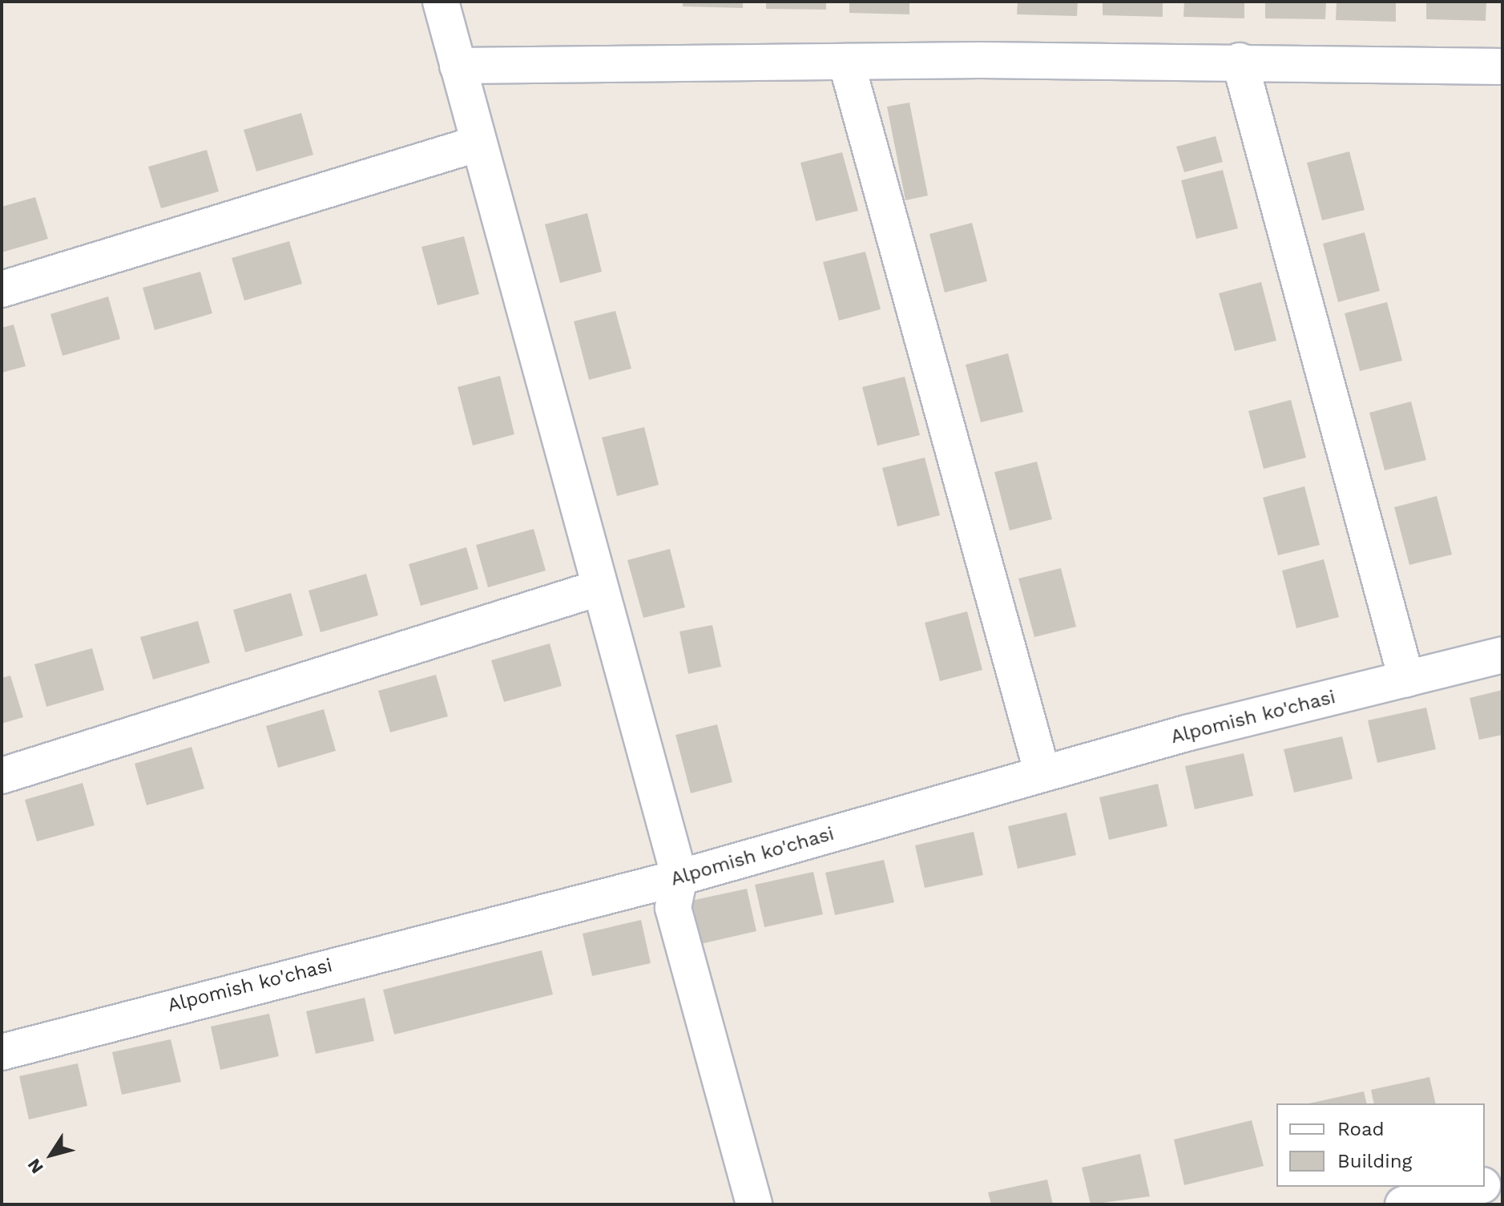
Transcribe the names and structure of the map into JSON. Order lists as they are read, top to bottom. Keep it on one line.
{"streets":{"street":["Alpomish ko'chasi"]},"legend":["Road","Building"],"north":"bottom left"}
